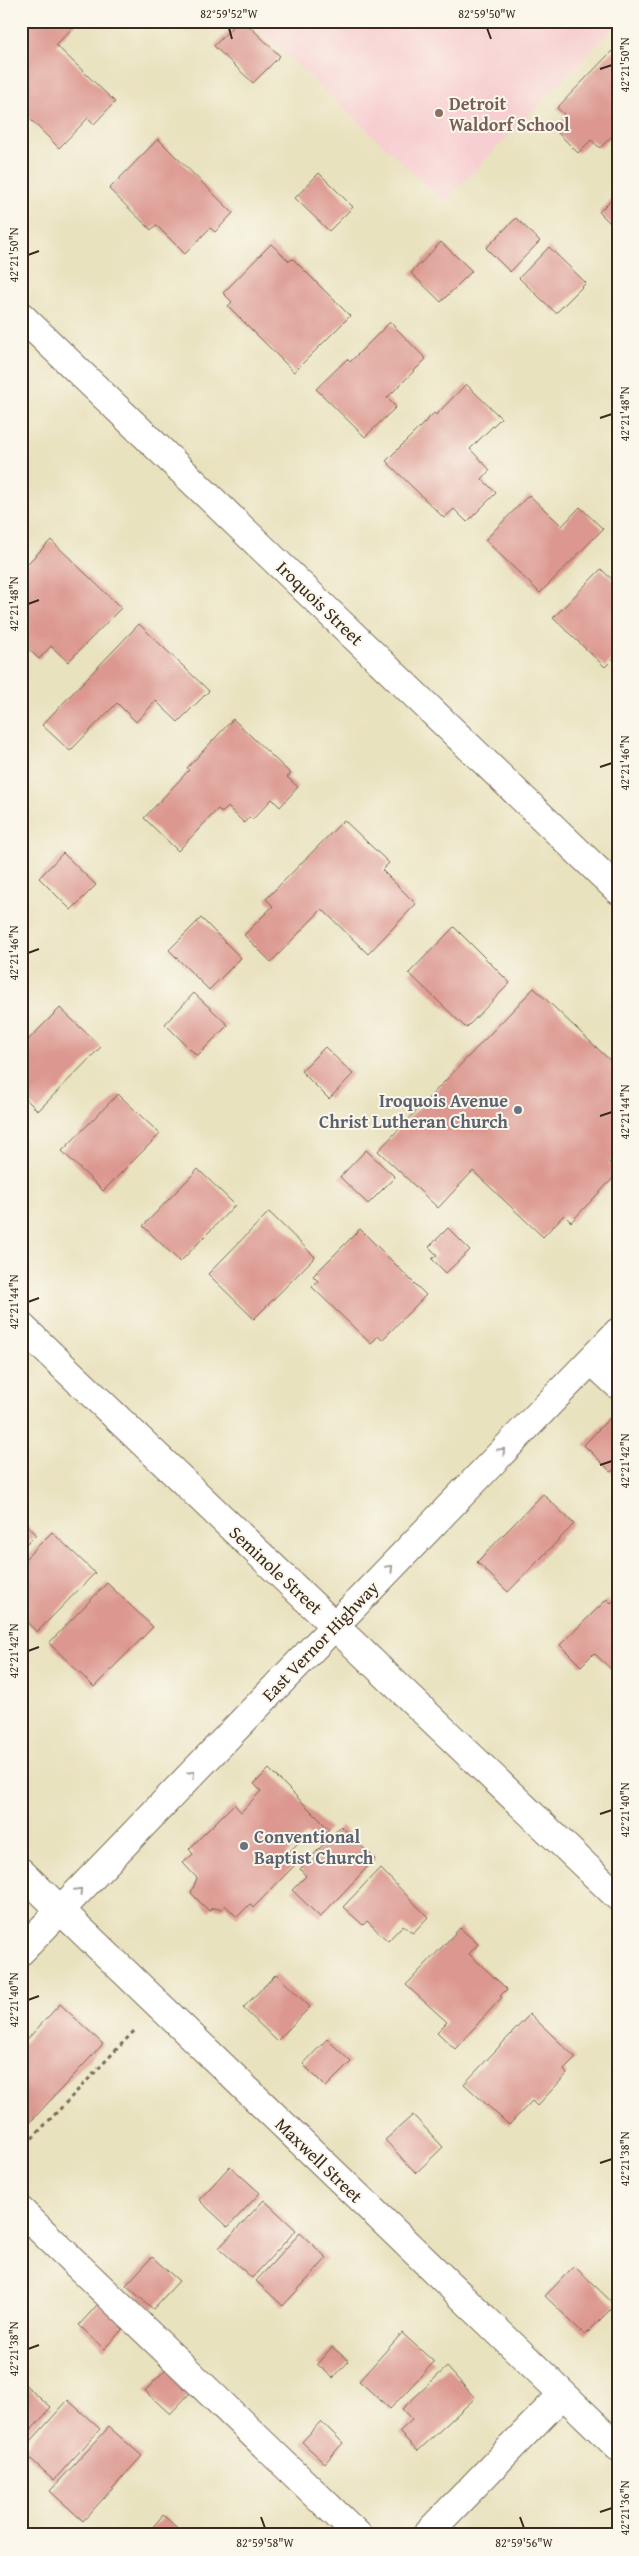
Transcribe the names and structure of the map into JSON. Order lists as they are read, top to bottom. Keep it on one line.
{"streets":{"street":["Iroquois Street","Seminole Street","East Vernor Highway","Maxwell Street"]},"crossings":[["Seminole Street","East Vernor Highway"],["East Vernor Highway","Maxwell Street"]],"one_way":["East Vernor Highway"],"places":["Detroit Waldorf School","Iroquois Avenue Christ Lutheran Church","Conventional Baptist Church"],"coordinates":["82°59'52\"W","82°59'50\"W","42°21'50\"N","42°21'48\"N","42°21'46\"N","42°21'44\"N","42°21'42\"N","42°21'40\"N","42°21'38\"N","42°21'36\"N","82°59'58\"W","82°59'56\"W"]}
